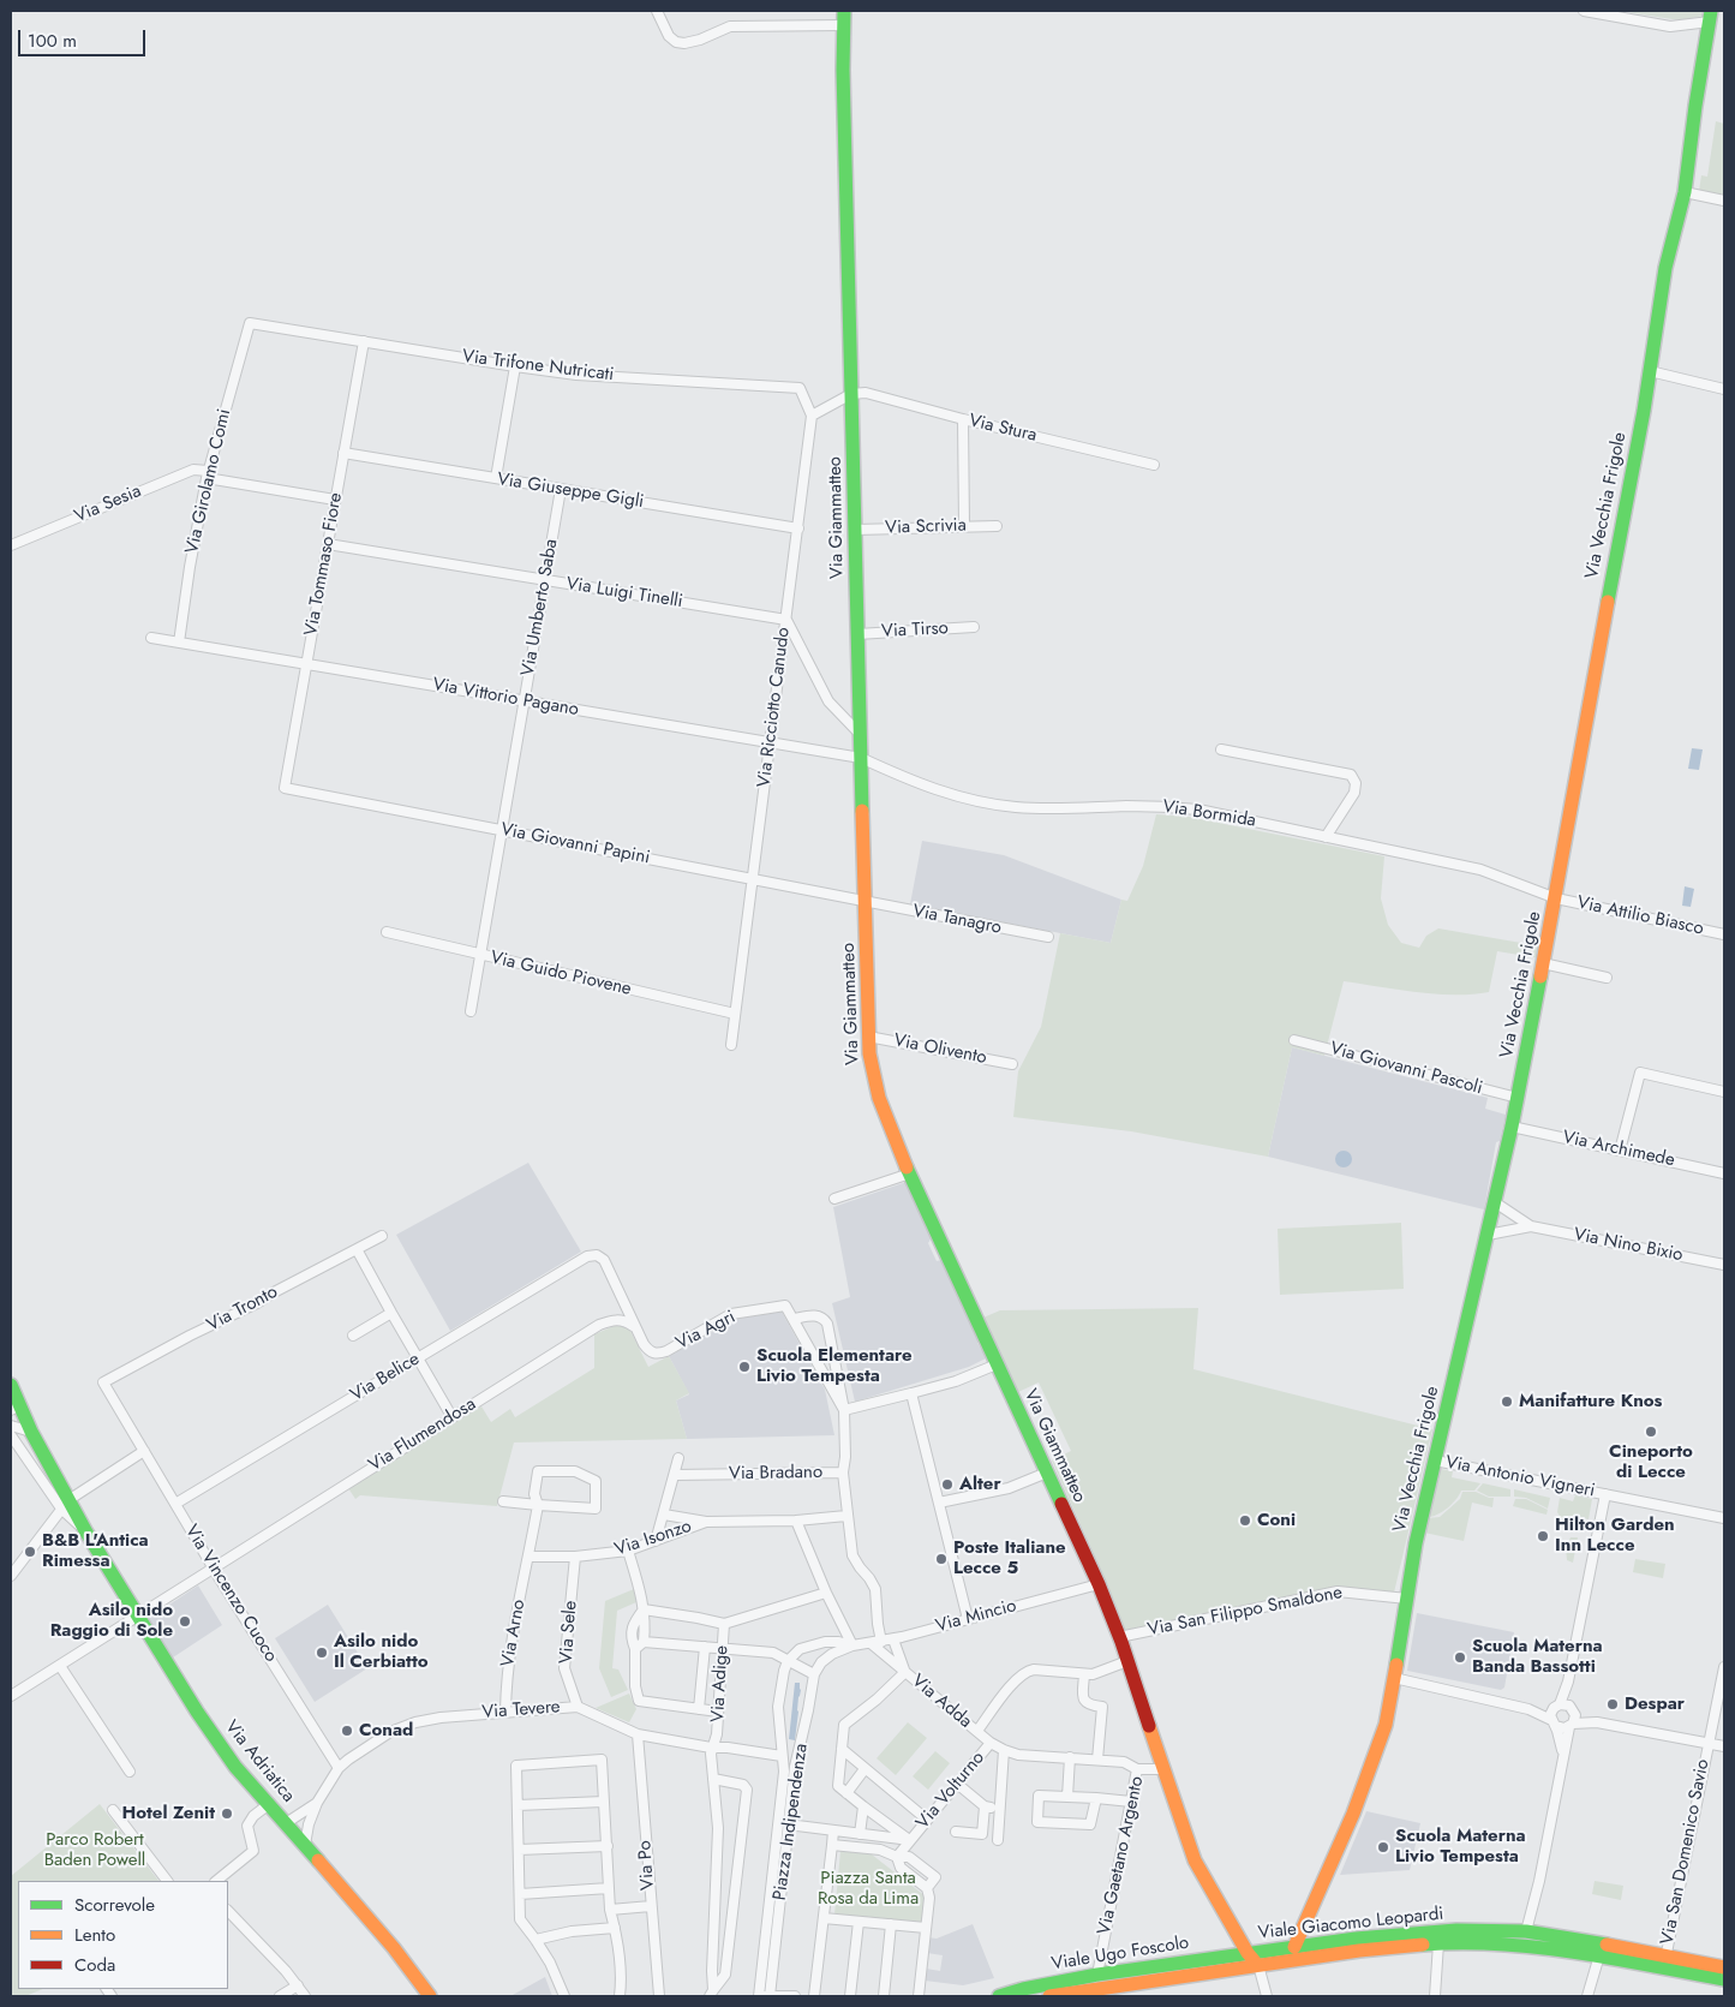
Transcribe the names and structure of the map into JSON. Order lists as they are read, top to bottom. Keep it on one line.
{"streets":{"street":["Via Trifone Nutricati","Via Stura","Via Girolamo Comi","Via Giuseppe Gigli","Via Sesia","Via Vecchia Frigole","Via Giammatteo","Via Scrivia","Via Tommaso Fiore","Via Luigi Tinelli","Via Umberto Saba","Via Tirso","Via Vittorio Pagano","Via Ricciotto Canudo","Via Bormida","Via Giovanni Papini","Via Attilio Biasco","Via Tanagro","Via Guido Piovene","Via Olivento","Via Giovanni Pascoli","Via Archimede","Via Nino Bixio","Via Tronto","Via Agri","Via Belice","Via Flumendosa","Via Bradano","Via Antonio Vigneri","Via Isonzo","Via Vincenzo Cuoco","Via San Filippo Smaldone","Via Mincio","Via Sele","Via Arno","Via Adige","Via Adda","Via Tevere","Via Adriatica","Via Volturno","Piazza Indipendenza","Via San Domenico Savio","Via Gaetano Argento","Via Po","Viale Giacomo Leopardi","Viale Ugo Foscolo"]},"crossings":[["Via Trifone Nutricati","Via Girolamo Comi"],["Via Trifone Nutricati","Via Tommaso Fiore"],["Via Trifone Nutricati","Via Ricciotto Canudo"],["Via Stura","Via Giammatteo"],["Via Girolamo Comi","Via Sesia"],["Via Girolamo Comi","Via Vittorio Pagano"],["Via Giuseppe Gigli","Via Tommaso Fiore"],["Via Giuseppe Gigli","Via Umberto Saba"],["Via Giuseppe Gigli","Via Ricciotto Canudo"],["Via Sesia","Via Tommaso Fiore"],["Via Vecchia Frigole","Via Bormida"],["Via Vecchia Frigole","Via Attilio Biasco"],["Via Vecchia Frigole","Via Giovanni Pascoli"],["Via Vecchia Frigole","Via Archimede"],["Via Vecchia Frigole","Via Nino Bixio"],["Via Vecchia Frigole","Via Antonio Vigneri"],["Via Vecchia Frigole","Via San Filippo Smaldone"],["Via Vecchia Frigole","Viale Giacomo Leopardi"],["Via Giammatteo","Via Scrivia"],["Via Giammatteo","Via Tirso"],["Via Giammatteo","Via Vittorio Pagano"],["Via Giammatteo","Via Bormida"],["Via Giammatteo","Via Giovanni Papini"],["Via Giammatteo","Via Tanagro"],["Via Giammatteo","Via Olivento"],["Via Giammatteo","Via San Filippo Smaldone"],["Via Giammatteo","Via Mincio"],["Via Giammatteo","Via Adda"],["Via Giammatteo","Via Gaetano Argento"],["Via Giammatteo","Viale Giacomo Leopardi"],["Via Giammatteo","Viale Ugo Foscolo"],["Via Tommaso Fiore","Via Luigi Tinelli"],["Via Tommaso Fiore","Via Vittorio Pagano"],["Via Tommaso Fiore","Via Giovanni Papini"],["Via Luigi Tinelli","Via Umberto Saba"],["Via Luigi Tinelli","Via Ricciotto Canudo"],["Via Umberto Saba","Via Vittorio Pagano"],["Via Umberto Saba","Via Giovanni Papini"],["Via Umberto Saba","Via Guido Piovene"],["Via Vittorio Pagano","Via Ricciotto Canudo"],["Via Vittorio Pagano","Via Bormida"],["Via Ricciotto Canudo","Via Giovanni Papini"],["Via Ricciotto Canudo","Via Guido Piovene"],["Via Bormida","Via Attilio Biasco"],["Via Giovanni Papini","Via Tanagro"],["Via Tronto","Via Vincenzo Cuoco"],["Via Agri","Via Belice"],["Via Agri","Via Flumendosa"],["Via Agri","Via Bradano"],["Via Belice","Via Vincenzo Cuoco"],["Via Flumendosa","Via Vincenzo Cuoco"],["Via Flumendosa","Via Adriatica"],["Via Bradano","Via Isonzo"],["Via Bradano","Via Mincio"],["Via Isonzo","Via Sele"],["Via Isonzo","Via Arno"],["Via Vincenzo Cuoco","Via Tevere"],["Via Mincio","Via Adda"],["Via Sele","Via Tevere"],["Via Arno","Via Tevere"],["Via Adige","Via Tevere"],["Via Tevere","Piazza Indipendenza"],["Via Tevere","Via Po"],["Via Volturno","Piazza Indipendenza"],["Via San Domenico Savio","Viale Giacomo Leopardi"],["Via Gaetano Argento","Viale Ugo Foscolo"],["Viale Giacomo Leopardi","Viale Ugo Foscolo"]],"parks":["Parco Robert Baden Powell","Piazza Santa Rosa da Lima"],"places":["Scuola Elementare Livio Tempesta","Manifatture Knos","Cineporto di Lecce","Alter","Coni","Hilton Garden Inn Lecce","B&B L'Antica Rimessa","Poste Italiane Lecce 5","Asilo nido Raggio di Sole","Asilo nido Il Cerbiatto","Scuola Materna Banda Bassotti","Despar","Conad","Hotel Zenit","Scuola Materna Livio Tempesta"],"legend":["Scorrevole","Lento","Coda"],"scale_bar":"100 m"}
